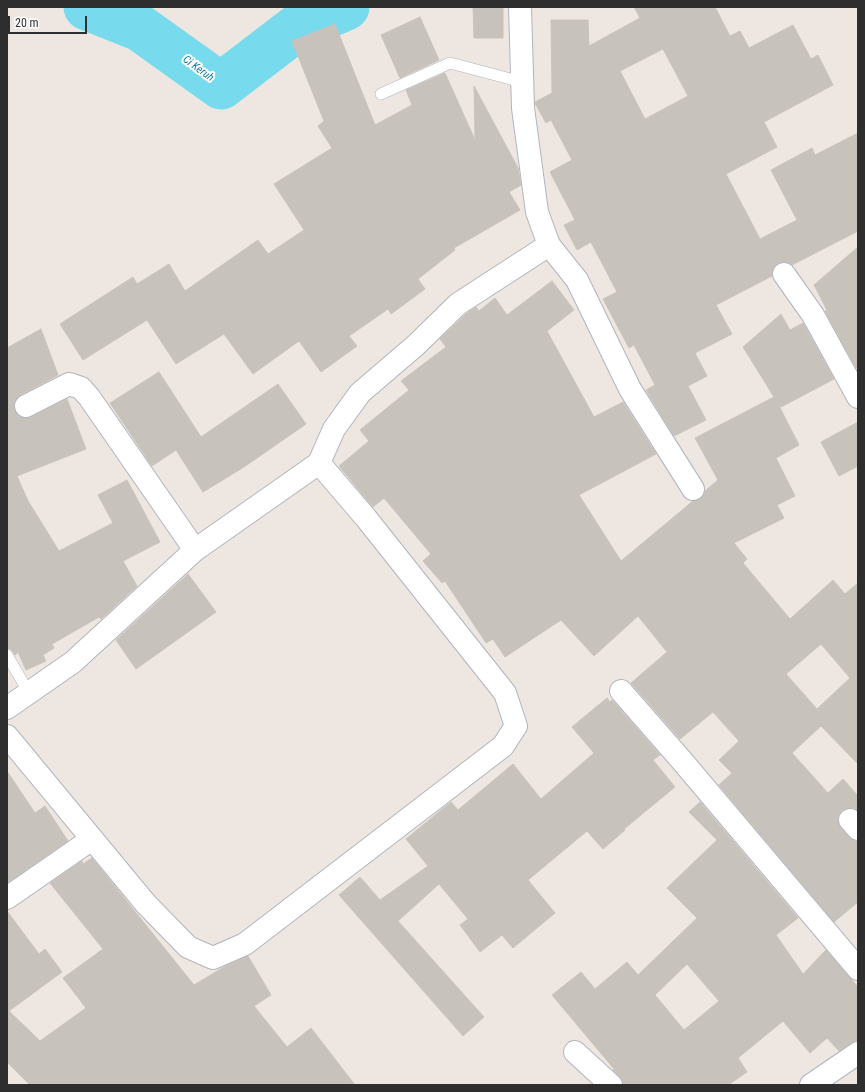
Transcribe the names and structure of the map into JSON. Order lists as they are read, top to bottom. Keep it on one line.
{"water":["Ci Keruh"],"scale_bar":"20 m"}
